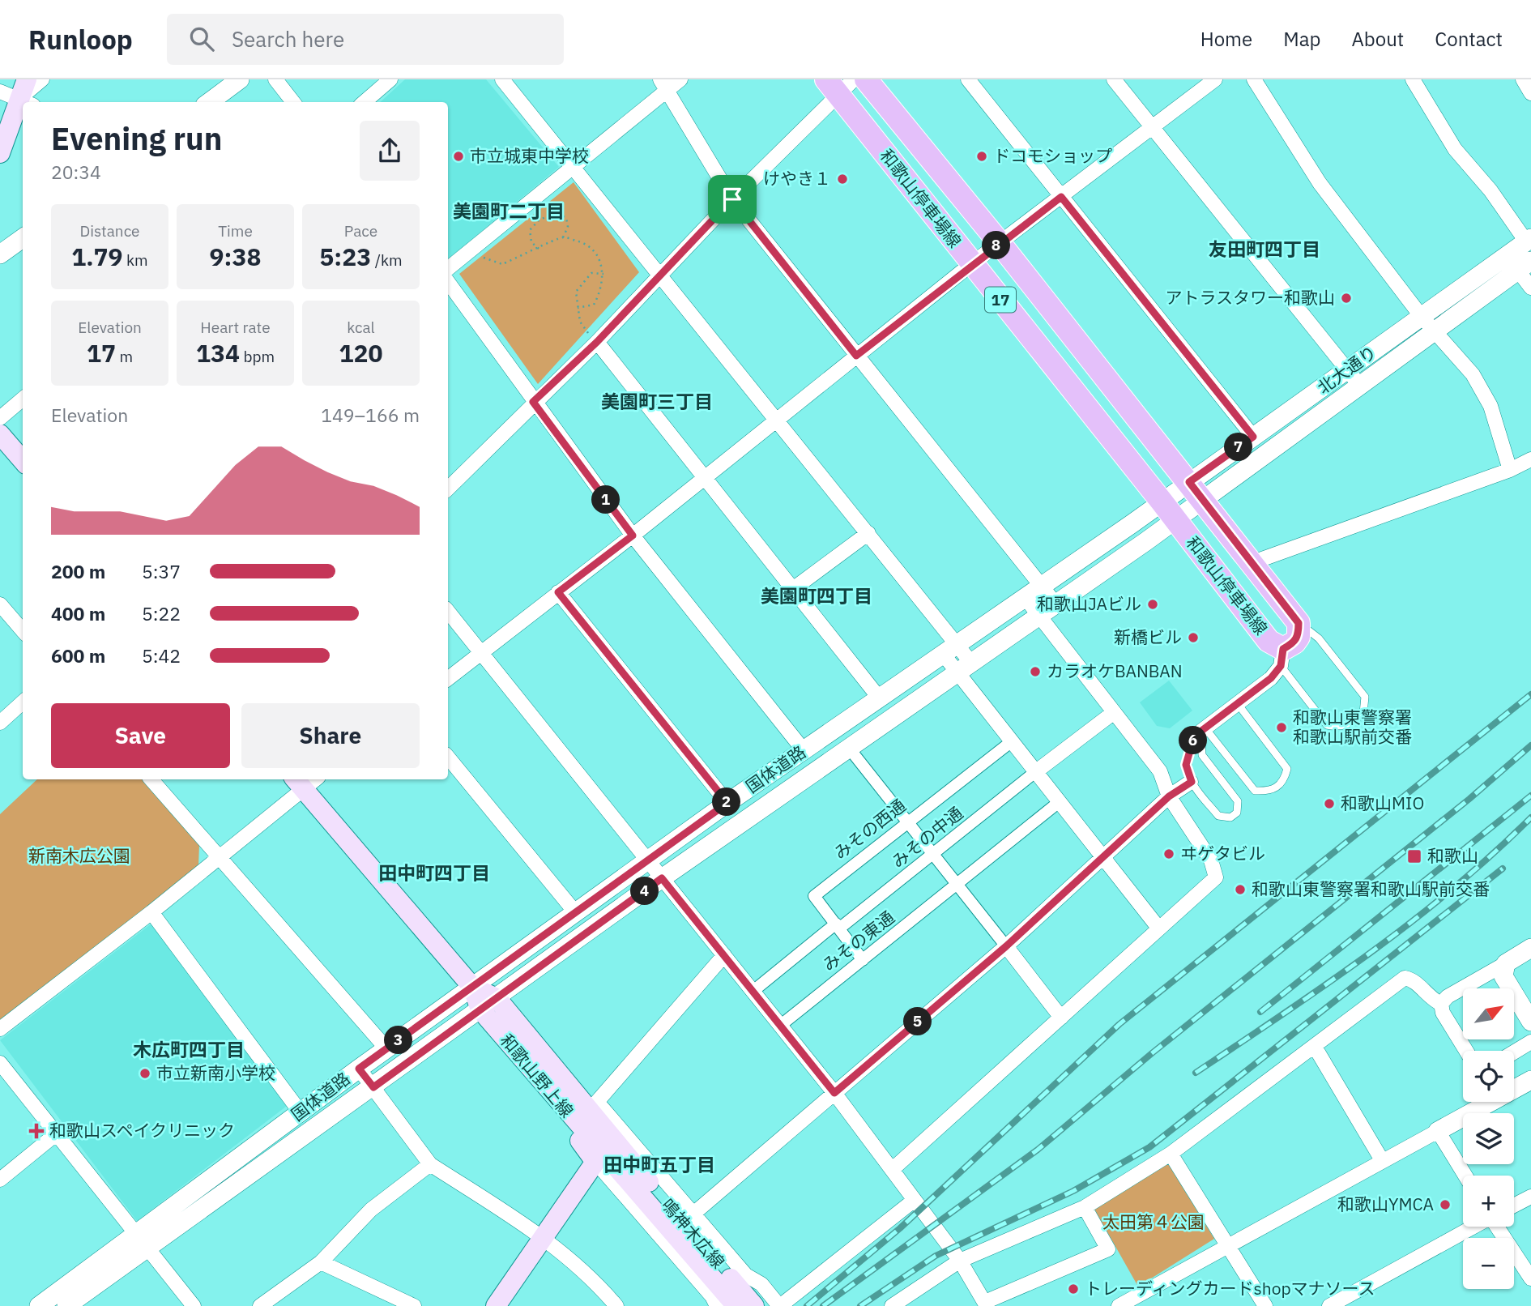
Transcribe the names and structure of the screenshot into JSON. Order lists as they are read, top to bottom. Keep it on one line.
{"streets":{"main road":["和歌山停車場線","17","和歌山野上線","鳴神木広線"],"street":["北大通り","国体道路","みその西通","みその中通","みその東通"]},"crossings":[["和歌山停車場線","北大通り"],["和歌山停車場線","国体道路"],["北大通り","国体道路"],["国体道路","和歌山野上線"],["みその西通","みその中通"],["みその西通","みその東通"],["和歌山野上線","鳴神木広線"]],"districts":["美園町二丁目","友田町四丁目","美園町三丁目","美園町四丁目","田中町四丁目","木広町四丁目","田中町五丁目"],"parks":["新南木広公園","太田第４公園"],"places":{"other":["市立城東中学校","ドコモショップ","けやき１","アトラスタワー和歌山","和歌山JAビル","新橋ビル","カラオケBANBAN","和歌山東警察署 和歌山駅前交番","和歌山MIO","ヰゲタビル","和歌山東警察署和歌山駅前交番","市立新南小学校","和歌山YMCA","トレーディングカードshopマナソース"],"transit":["和歌山"],"health":["和歌山スペイクリニック"]},"north":"top right","page":{"header":"Runloop","search":"Search here","nav":["Home","Map","About","Contact"],"heading":["Evening run","20:34"],"stats":[["Distance","1.79 km"],["Time","9:38"],["Pace","5:23 /km"],["Elevation","17 m"],["Heart rate","134 bpm"],["kcal","120"]],"pins":["8","7","1","6","2","4","5","3"],"chart":["Elevation","149–166 m"],"list":[{"name":"200 m","note":"5:37"},{"name":"400 m","note":"5:22"},{"name":"600 m","note":"5:42"}],"buttons":["Save","Share"],"map_buttons":["+","−"]}}
